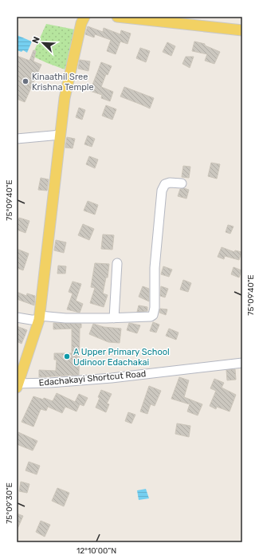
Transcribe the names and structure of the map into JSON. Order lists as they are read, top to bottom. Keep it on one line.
{"streets":{"street":["Edachakayi Shortcut Road"]},"places":["Kinaathil Sree Krishna Temple","A Upper Primary School Udinoor Edachakai"],"north":"top left","coordinates":["75°09'40\"E","75°09'30\"E","12°10'00\"N"]}
